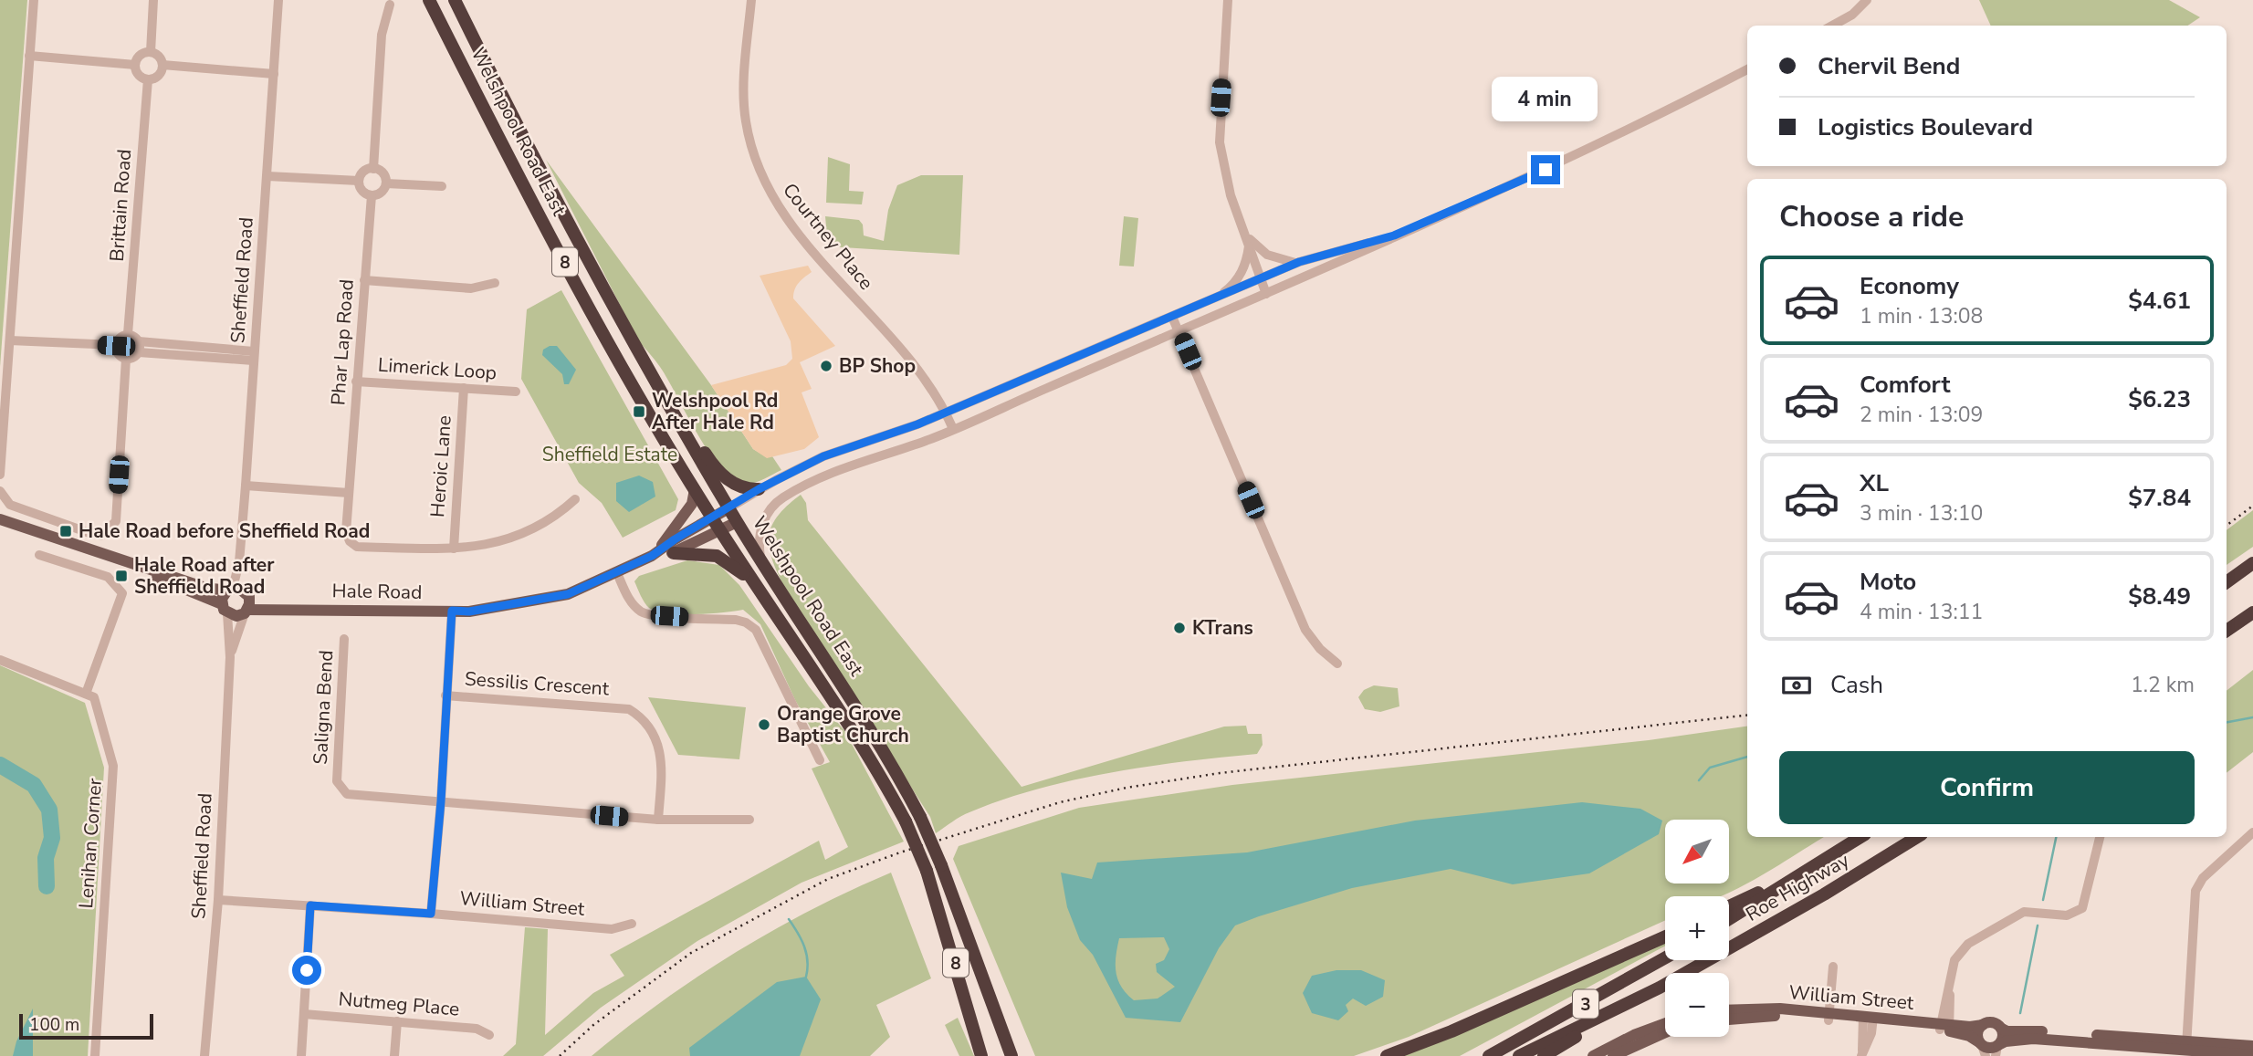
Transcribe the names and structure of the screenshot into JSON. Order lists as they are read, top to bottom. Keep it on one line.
{"streets":{"highway":["Welshpool Road East","8","Roe Highway","3"],"main road":["Hale Road","William Street"],"street":["Brittain Road","Courtney Place","Sheffield Road","Phar Lap Road","Limerick Loop","Heroic Lane","Sessilis Crescent","Saligna Bend","Lenihan Corner","Nutmeg Place"]},"crossings":[["Welshpool Road East","8"],["Welshpool Road East","Hale Road"],["Sheffield Road","Hale Road"],["Sheffield Road","William Street"],["Phar Lap Road","Limerick Loop"],["Phar Lap Road","Heroic Lane"],["Limerick Loop","Heroic Lane"]],"parks":["Sheffield Estate"],"places":{"other":["BP Shop","KTrans","Orange Grove Baptist Church"],"transit":["Welshpool Rd After Hale Rd","Hale Road before Sheffield Road","Hale Road after Sheffield Road"]},"scale_bar":"100 m","north":"bottom left","page":{"banner":["Chervil Bend","Logistics Boulevard"],"bubble":"4 min","heading":"Choose a ride","list":[{"name":"Economy","note":"1 min · 13:08","value":"$4.61"},{"name":"Comfort","note":"2 min · 13:09","value":"$6.23"},{"name":"XL","note":"3 min · 13:10","value":"$7.84"},{"name":"Moto","note":"4 min · 13:11","value":"$8.49"}],"pay":["Cash","1.2 km"],"buttons":"Confirm","map_buttons":["+","−"],"scale":"100 m"}}
